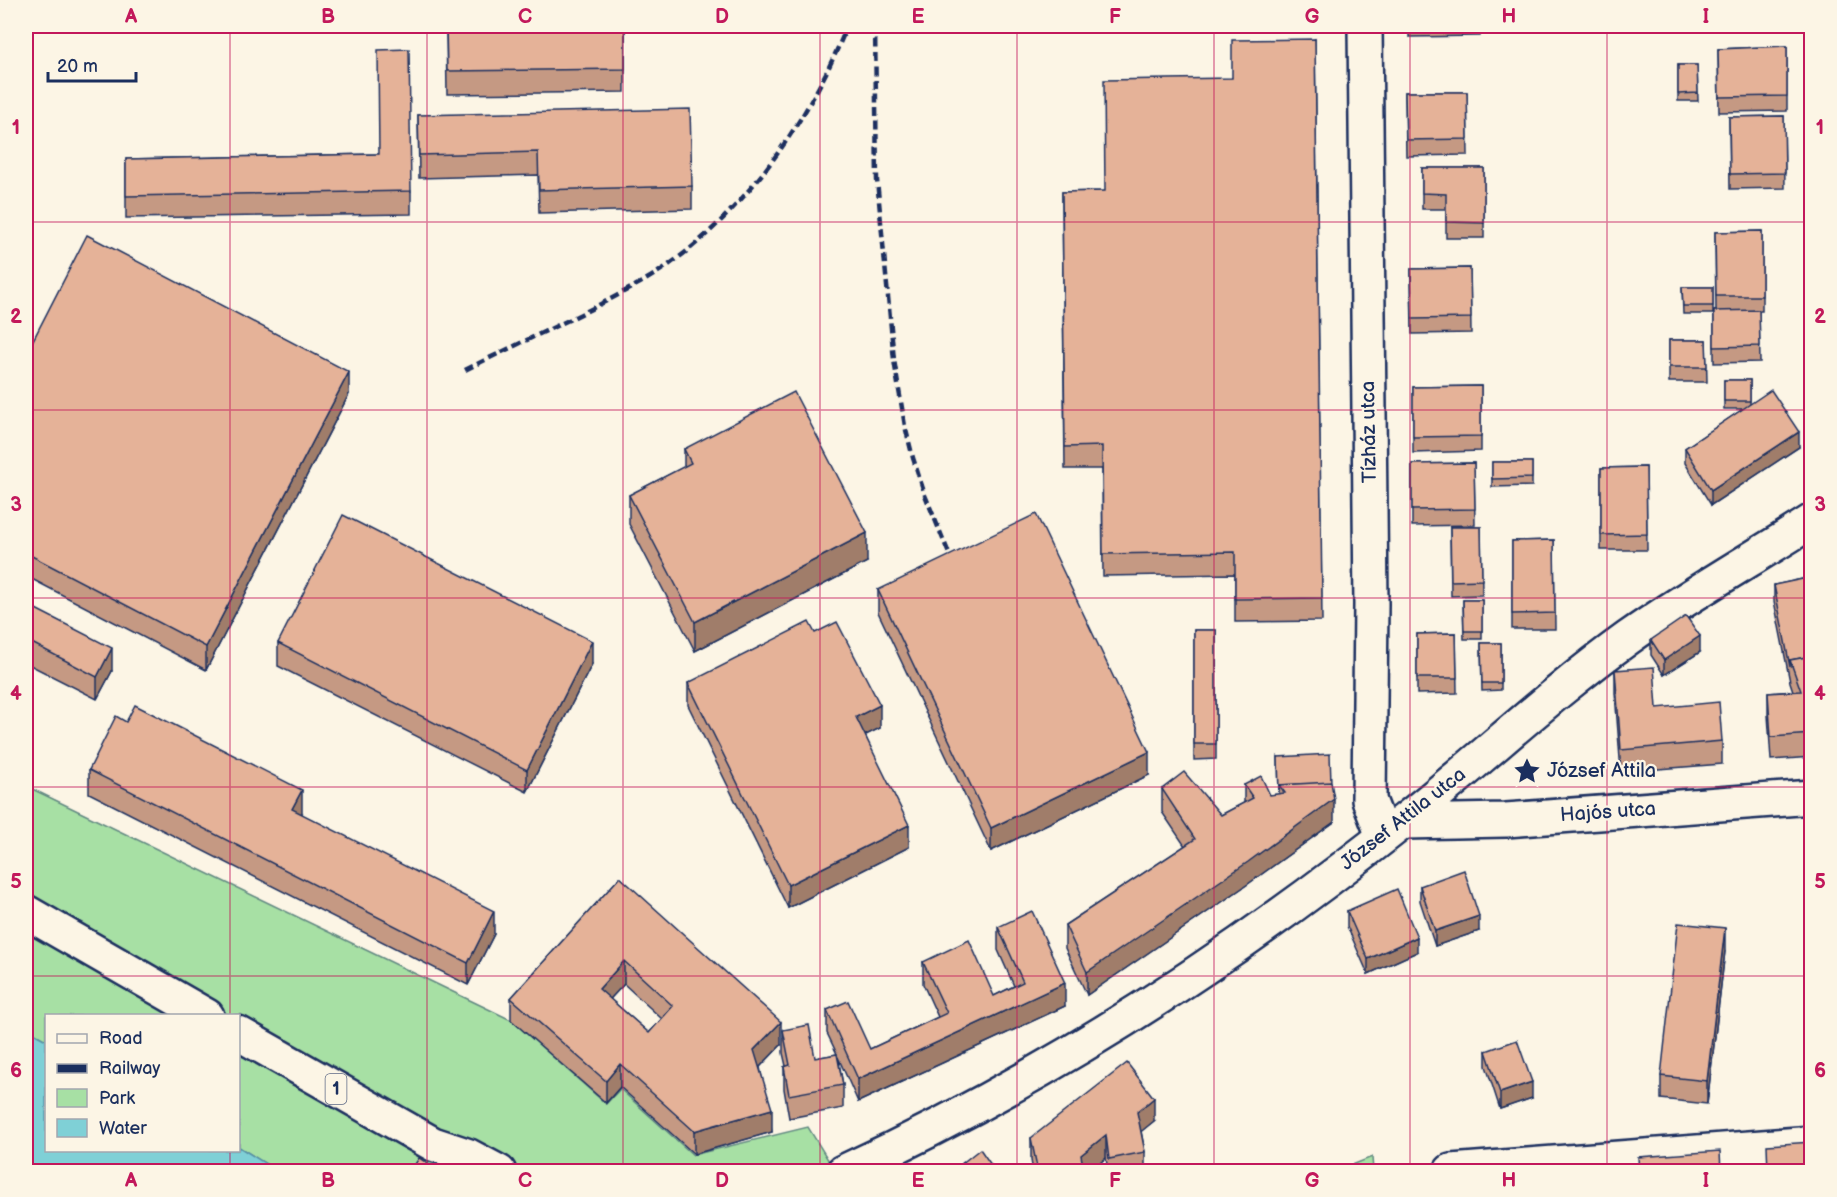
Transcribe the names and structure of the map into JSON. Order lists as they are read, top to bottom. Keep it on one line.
{"streets":{"street":["Tízház utca","Hajós utca","József Attila utca","1"]},"crossings":[["Tízház utca","Hajós utca"],["Tízház utca","József Attila utca"],["Hajós utca","József Attila utca"]],"places":{"place":["József Attila"]},"legend":["Road","Railway","Park","Water"],"scale_bar":"20 m","grid":{"columns":["A","B","C","D","E","F","G","H","I"],"rows":["1","2","3","4","5","6"]}}
